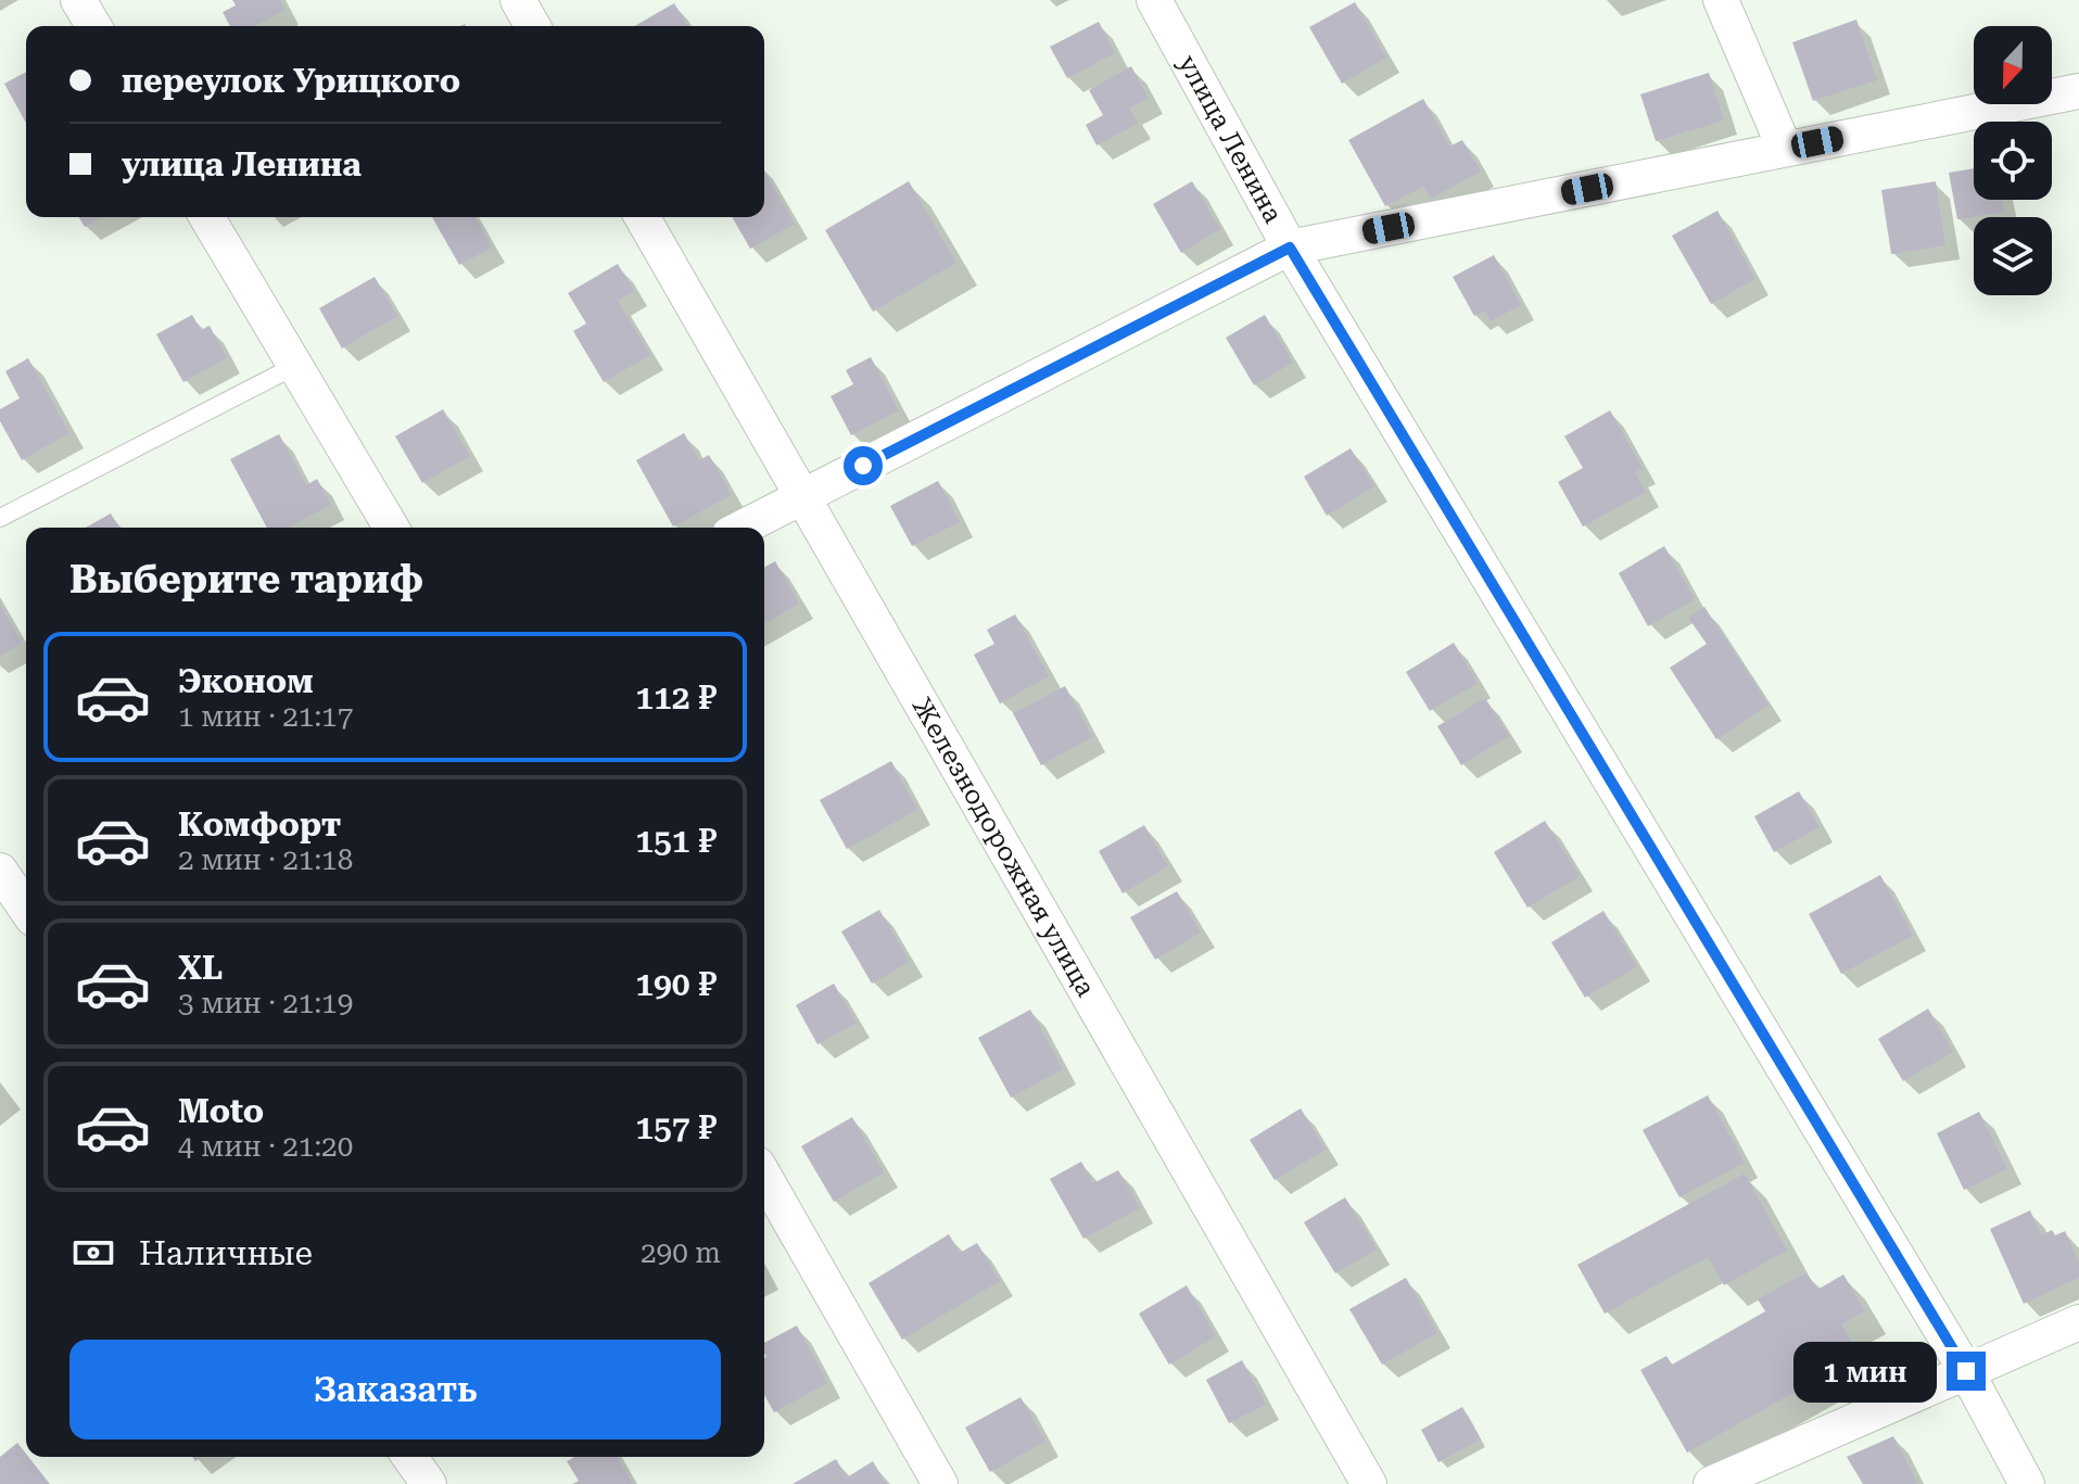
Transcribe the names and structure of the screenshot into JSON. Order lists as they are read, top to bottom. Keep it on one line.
{"streets":{"street":["улица Ленина","Железнодорожная улица"]},"north":"bottom","page":{"banner":["переулок Урицкого","улица Ленина"],"heading":"Выберите тариф","list":[{"name":"Эконом","note":"1 мин · 21:17","value":"112 ₽"},{"name":"Комфорт","note":"2 мин · 21:18","value":"151 ₽"},{"name":"XL","note":"3 мин · 21:19","value":"190 ₽"},{"name":"Moto","note":"4 мин · 21:20","value":"157 ₽"}],"pay":["Наличные","290 m"],"buttons":"Заказать","bubble":"1 мин"}}
